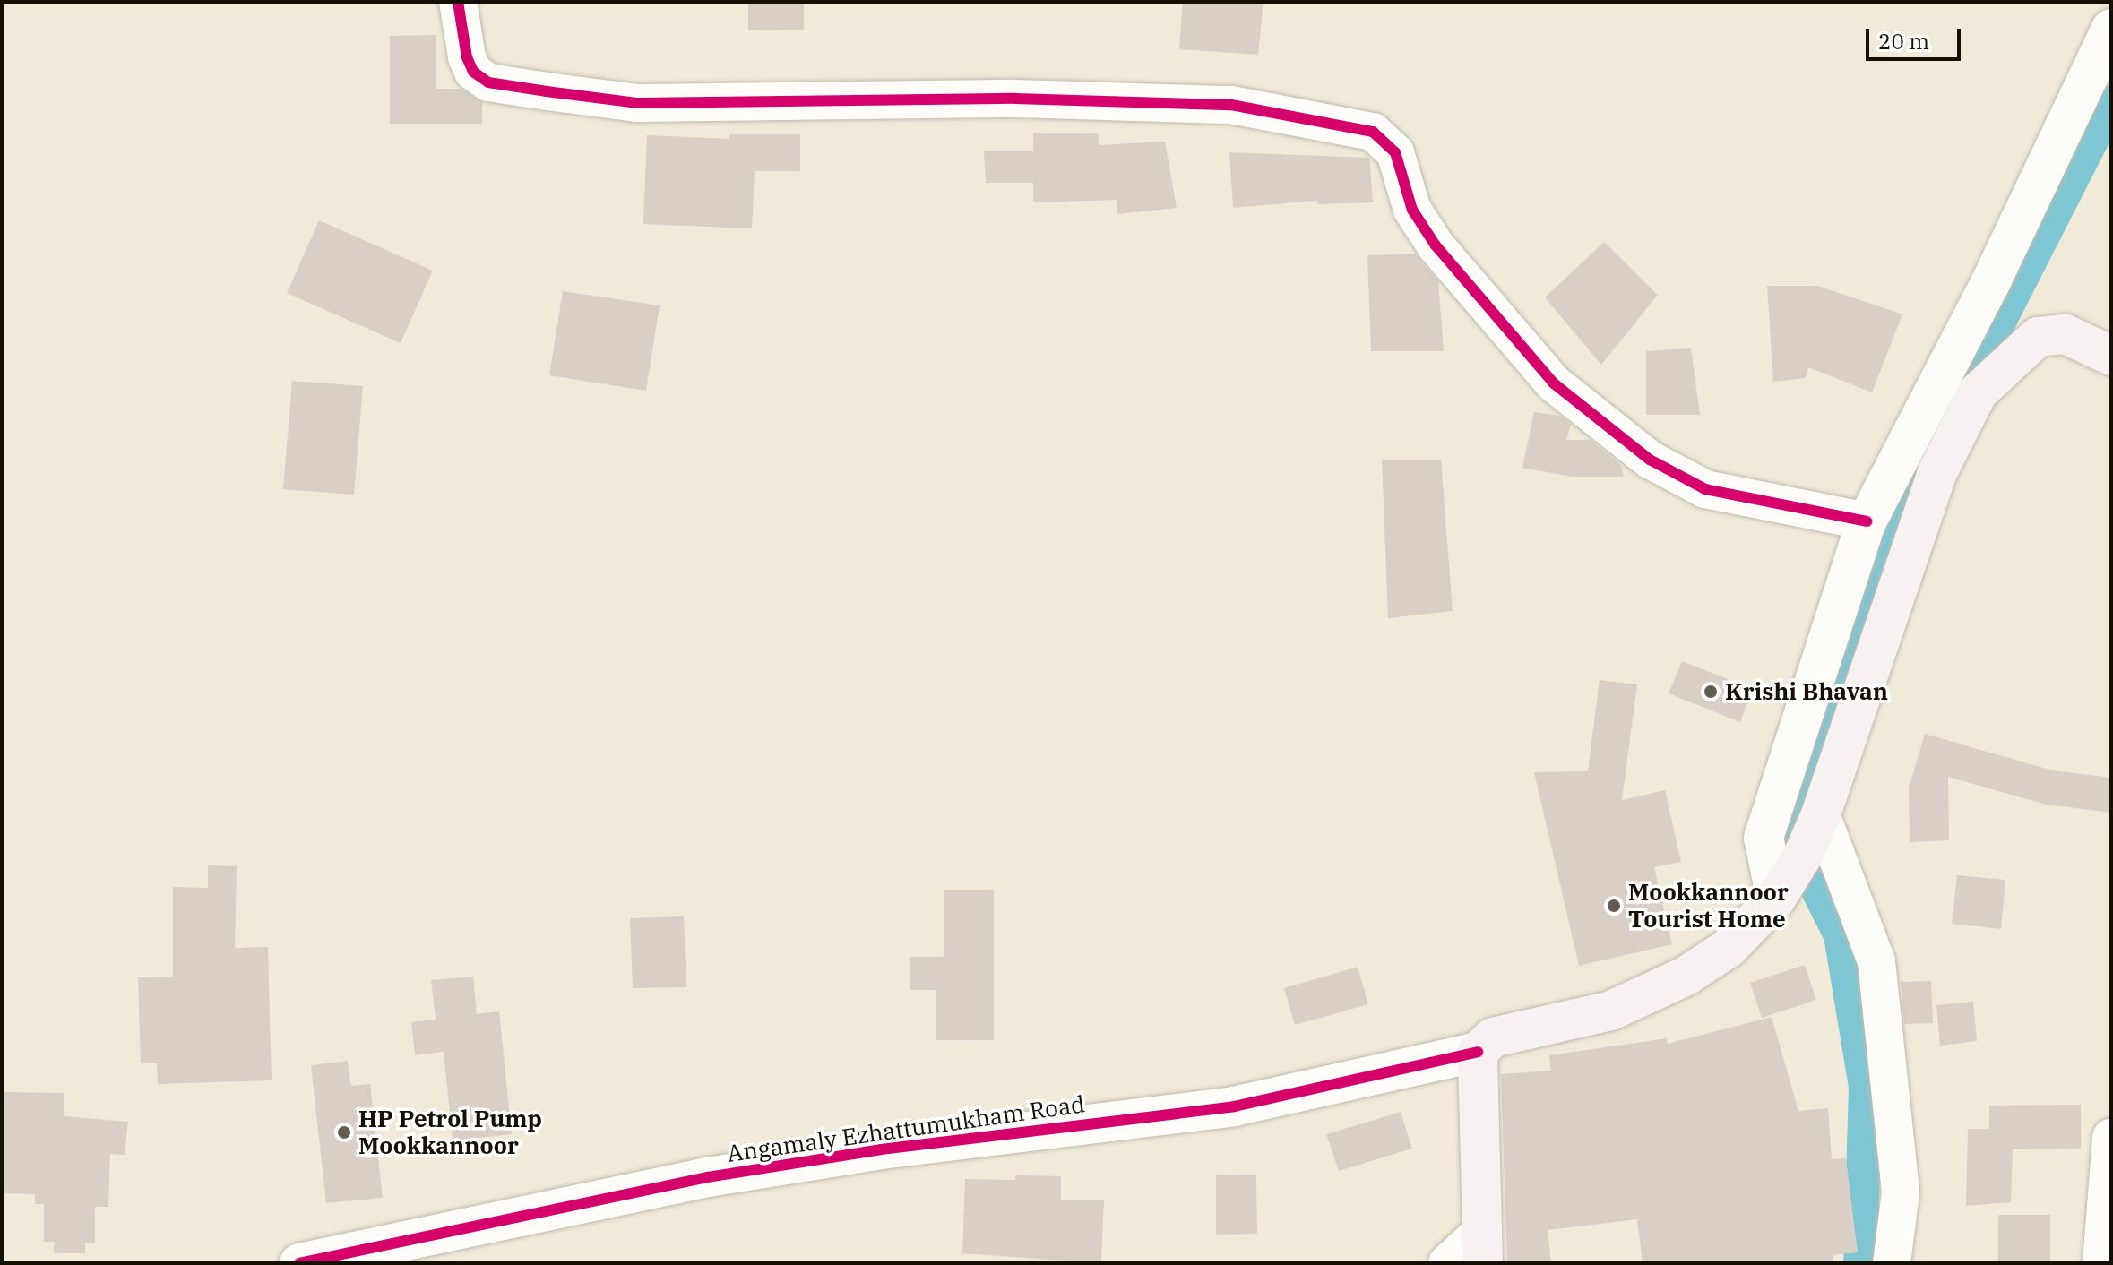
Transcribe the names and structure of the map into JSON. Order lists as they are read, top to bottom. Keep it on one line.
{"streets":{"street":["Angamaly Ezhattumukham Road"]},"places":["Krishi Bhavan","Mookkannoor Tourist Home","HP Petrol Pump Mookkannoor"],"scale_bar":"20 m"}
